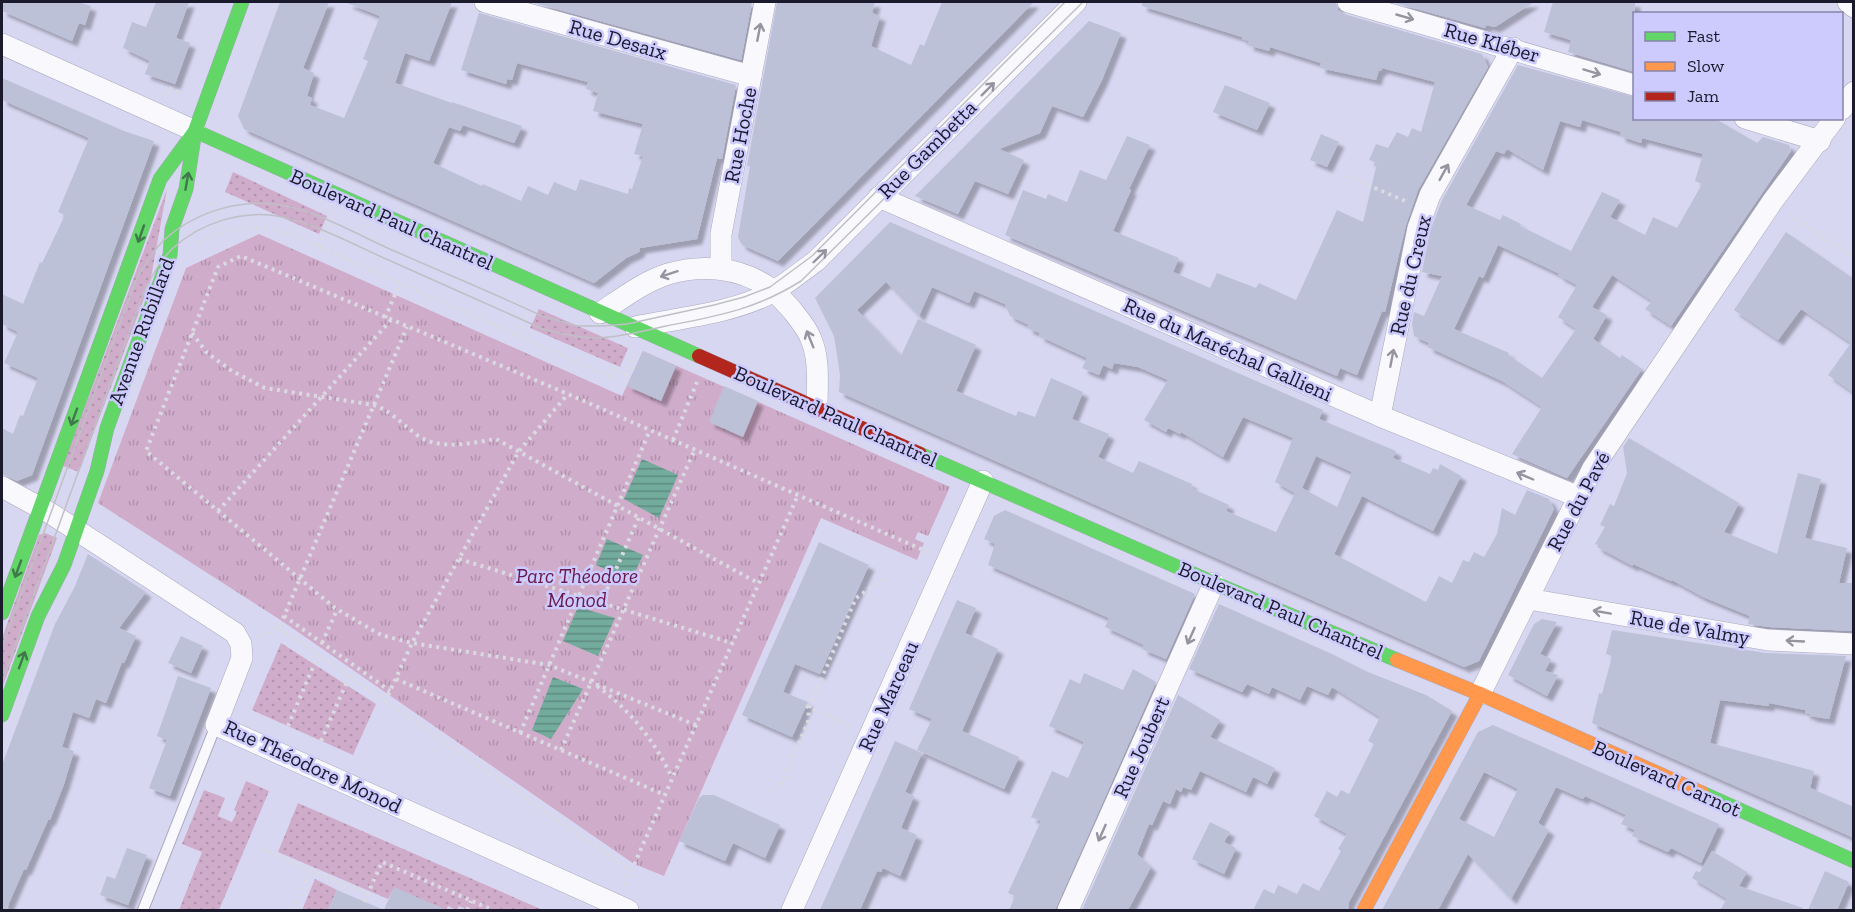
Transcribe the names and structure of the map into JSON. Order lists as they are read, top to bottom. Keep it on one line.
{"streets":{"street":["Rue Desaix","Rue Kléber","Rue Hoche","Rue Gambetta","Boulevard Paul Chantrel","Rue du Creux","Avenue Rubillard","Rue du Maréchal Gallieni","Rue du Pavé","Rue de Valmy","Rue Marceau","Rue Joubert","Rue Théodore Monod","Boulevard Carnot"]},"crossings":[["Rue Desaix","Rue Hoche"],["Rue Kléber","Rue du Creux"],["Rue Gambetta","Boulevard Paul Chantrel"],["Rue Gambetta","Rue du Maréchal Gallieni"],["Boulevard Paul Chantrel","Avenue Rubillard"],["Boulevard Paul Chantrel","Rue du Pavé"],["Boulevard Paul Chantrel","Rue Marceau"],["Boulevard Paul Chantrel","Rue Joubert"],["Boulevard Paul Chantrel","Boulevard Carnot"],["Rue du Creux","Rue du Maréchal Gallieni"],["Rue du Maréchal Gallieni","Rue du Pavé"],["Rue du Pavé","Rue de Valmy"],["Rue du Pavé","Boulevard Carnot"]],"one_way":["Rue Kléber","Rue Gambetta","Rue du Creux","Rue de Valmy","Rue Joubert"],"parks":["Parc Théodore Monod"],"legend":["Fast","Slow","Jam"]}
